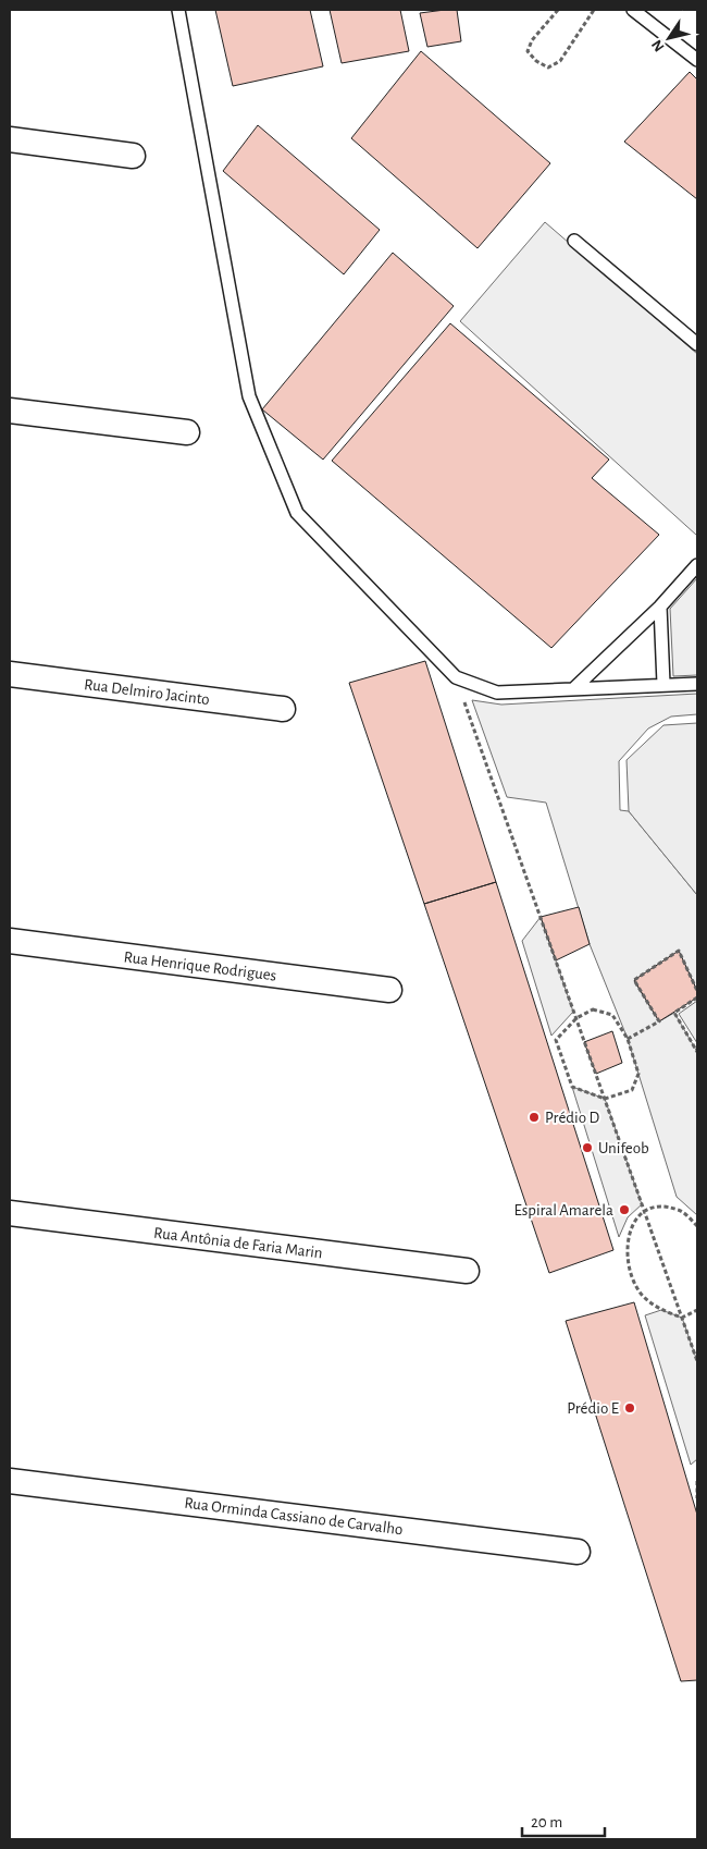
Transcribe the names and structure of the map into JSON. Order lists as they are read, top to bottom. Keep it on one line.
{"streets":{"street":["Rua Delmiro Jacinto","Rua Henrique Rodrigues","Rua Antônia de Faria Marin","Rua Orminda Cassiano de Carvalho"]},"places":["Prédio D","Unifeob","Espiral Amarela","Prédio E"],"scale_bar":"20 m","north":"bottom left"}
